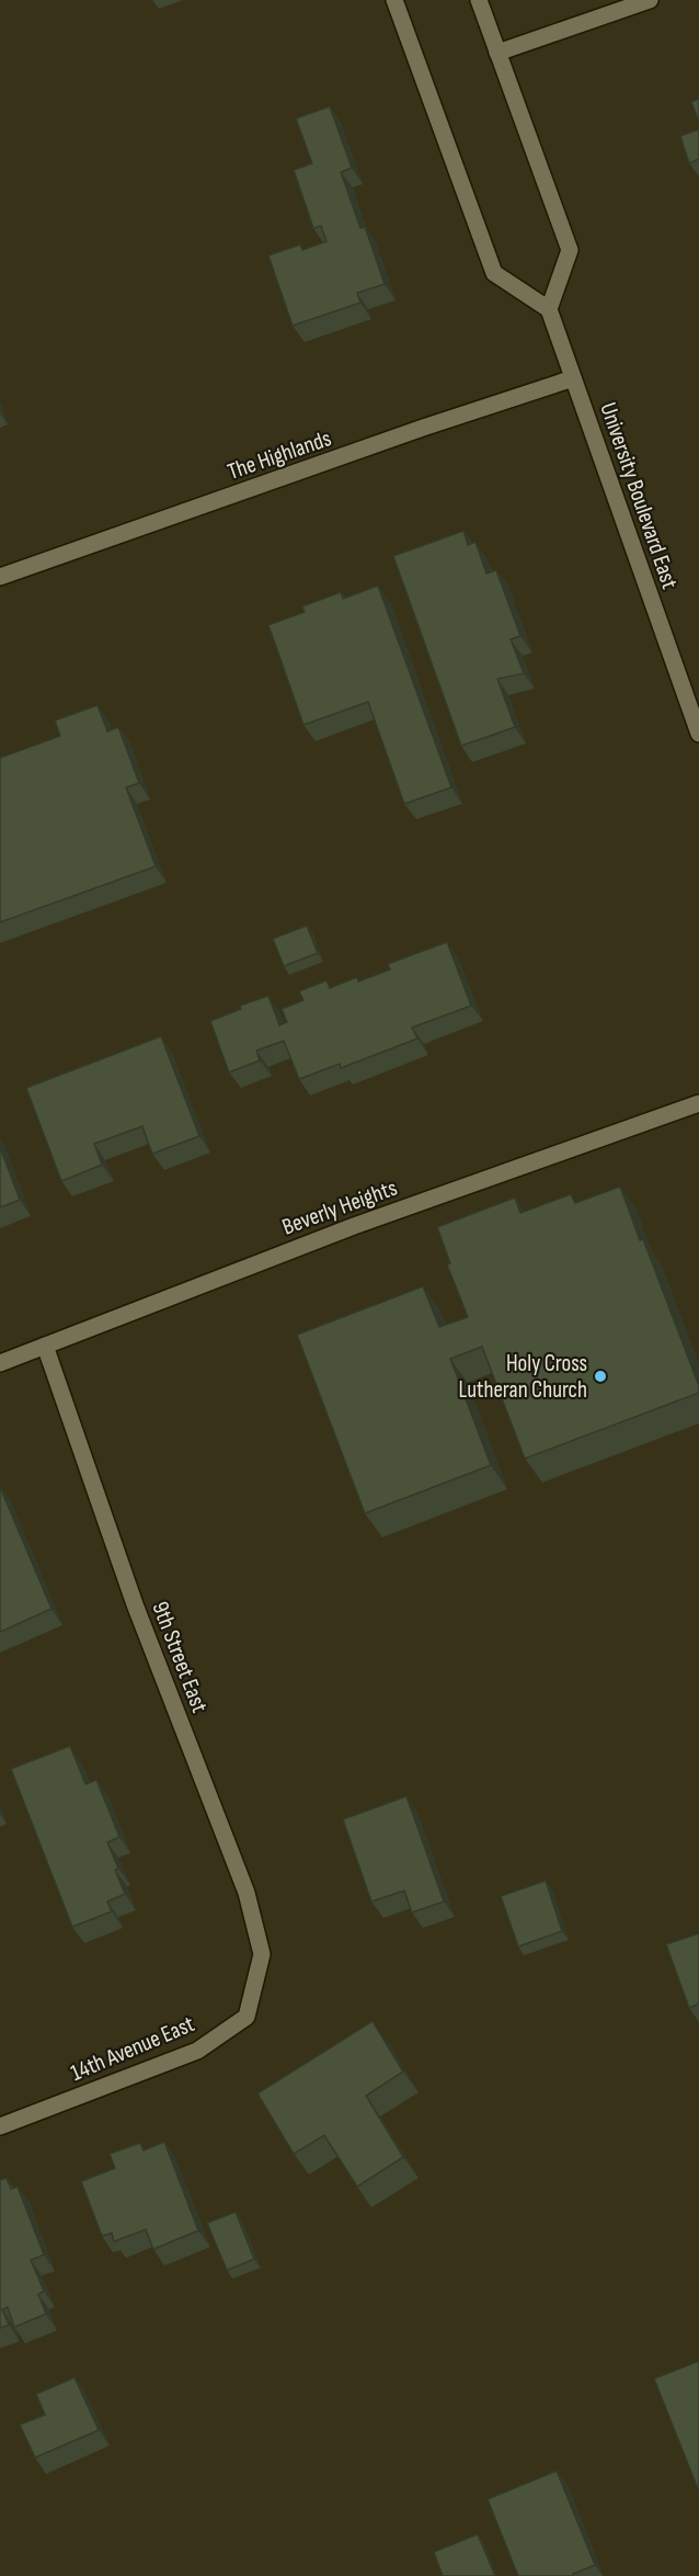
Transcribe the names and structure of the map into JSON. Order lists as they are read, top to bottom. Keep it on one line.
{"streets":{"street":["The Highlands","University Boulevard East","Beverly Heights","9th Street East","14th Avenue East"]},"crossings":[["The Highlands","University Boulevard East"],["Beverly Heights","9th Street East"],["9th Street East","14th Avenue East"]],"places":["Holy Cross Lutheran Church"]}
